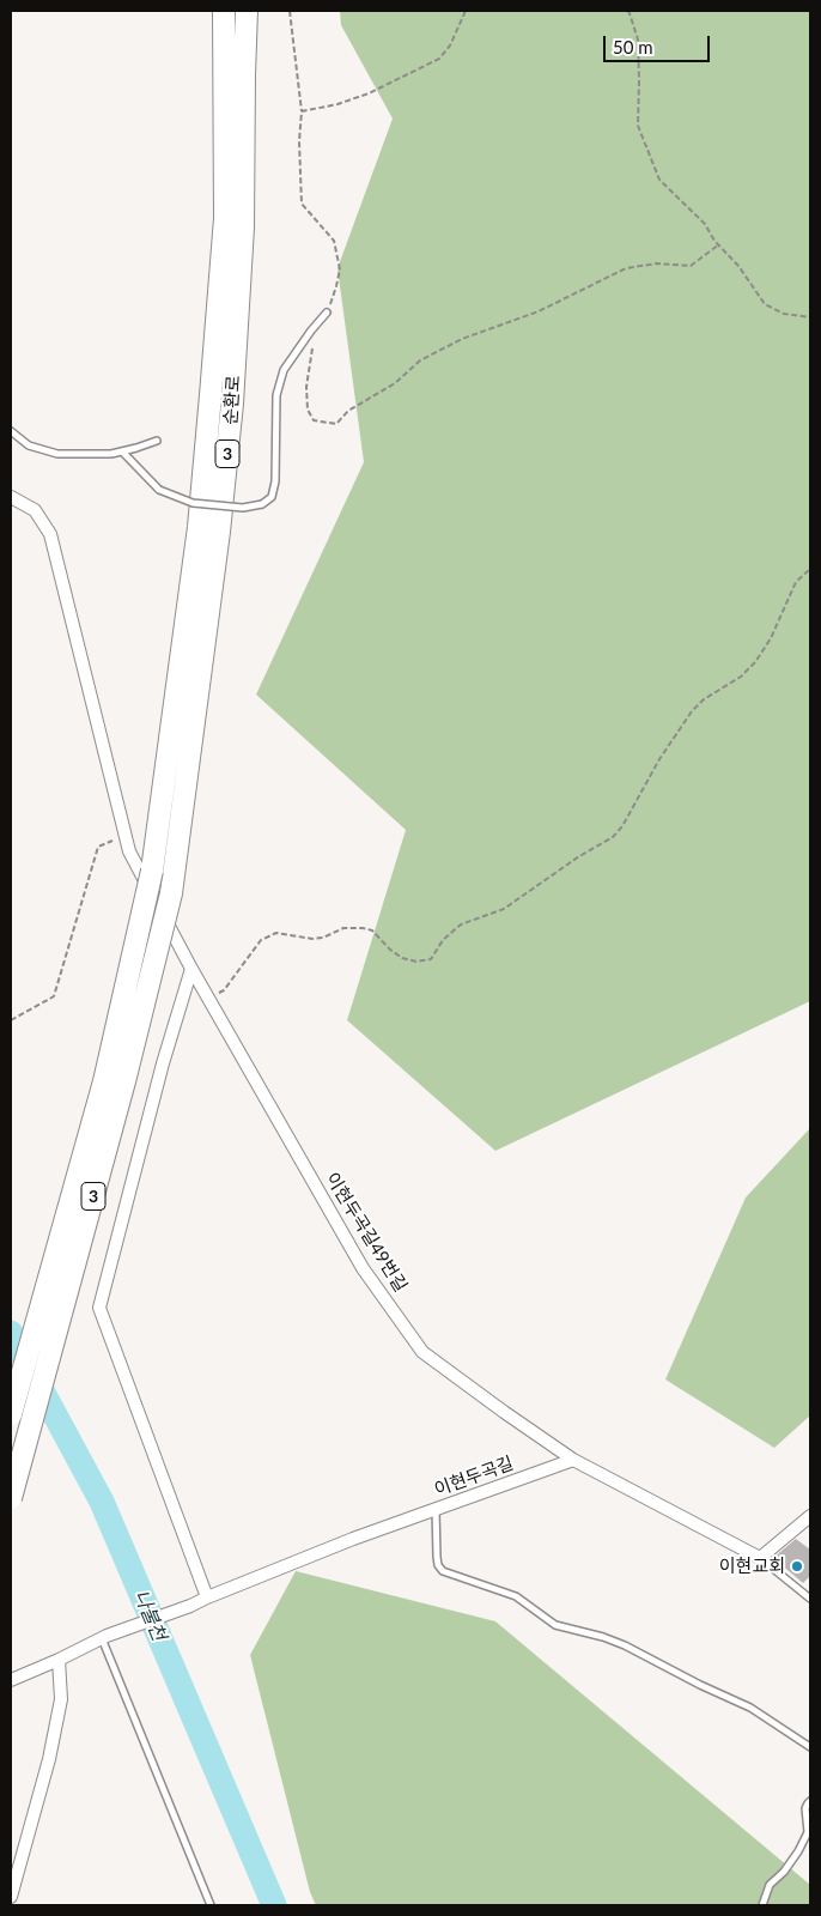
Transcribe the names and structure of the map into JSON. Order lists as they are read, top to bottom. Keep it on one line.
{"streets":{"highway":["순환로","3"],"street":["이현두곡길49번길","이현두곡길"]},"crossings":[["이현두곡길49번길","이현두곡길"]],"water":["나불천"],"places":["이현교회"],"scale_bar":"50 m"}
